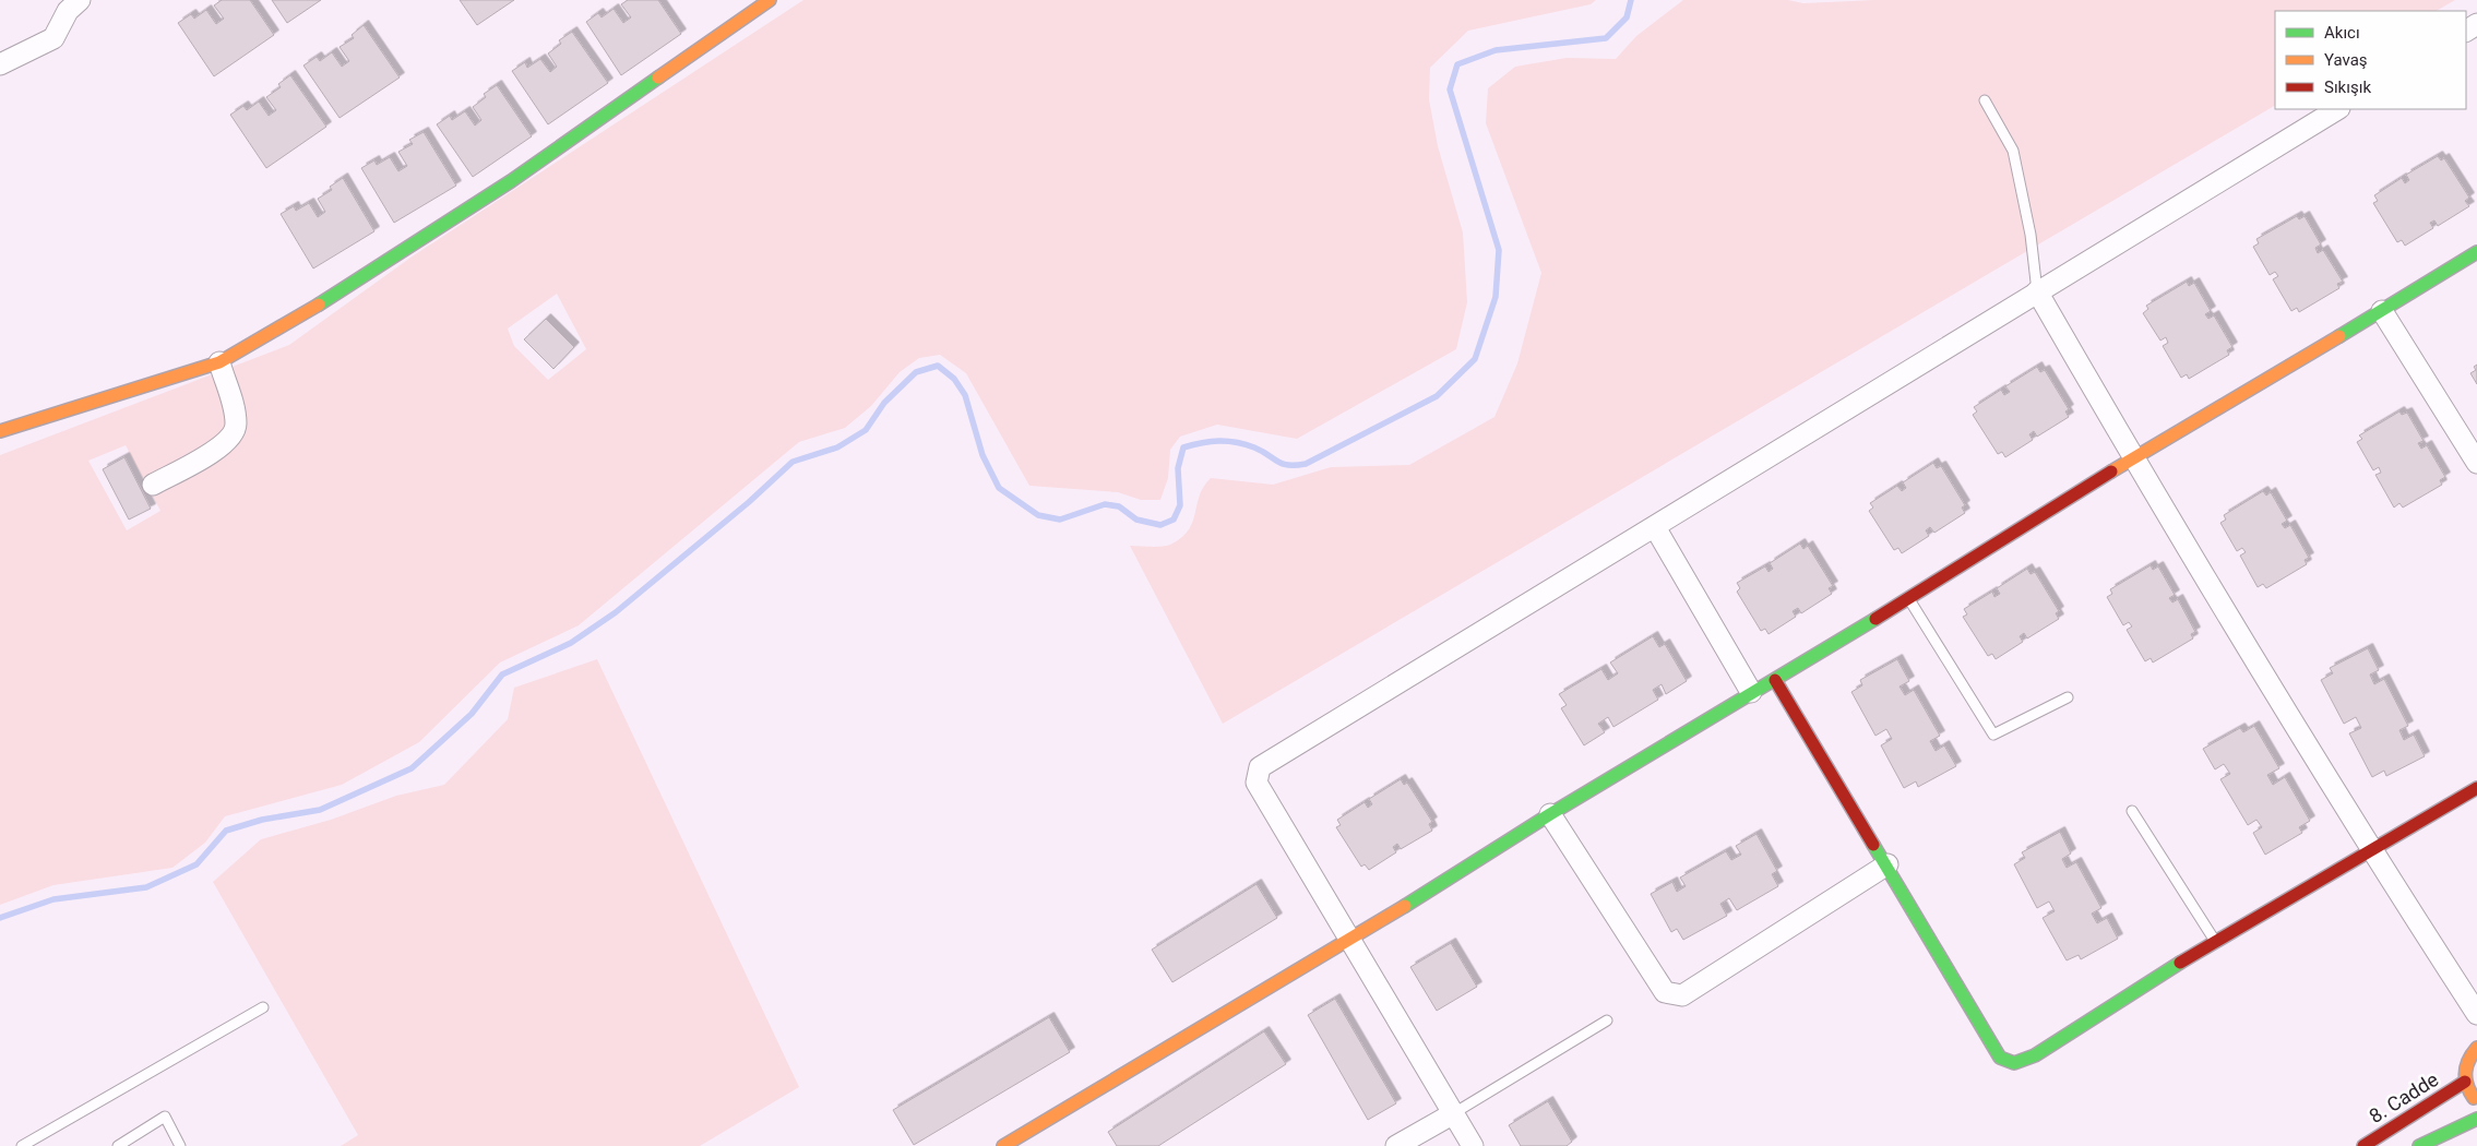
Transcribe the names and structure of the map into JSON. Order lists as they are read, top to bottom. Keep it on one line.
{"streets":{"street":["8. Cadde"]},"legend":["Akıcı","Yavaş","Sıkışık"]}
